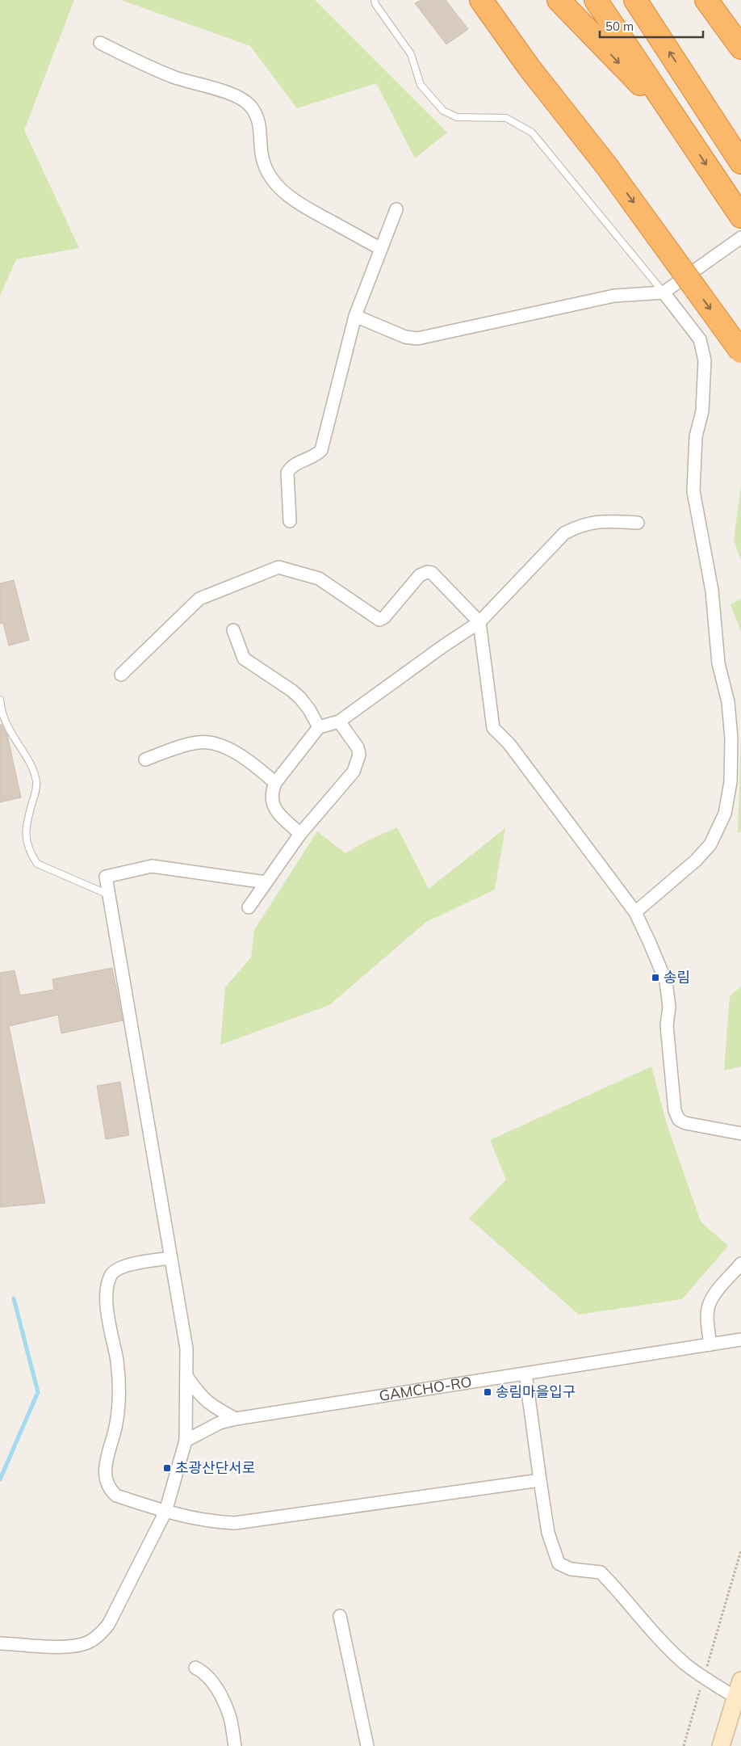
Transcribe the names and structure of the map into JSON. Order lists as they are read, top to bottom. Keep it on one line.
{"streets":{"street":["GAMCHO-RO"]},"places":{"transit":["송림","송림마을입구","초광산단서로"]},"scale_bar":"50 m"}
